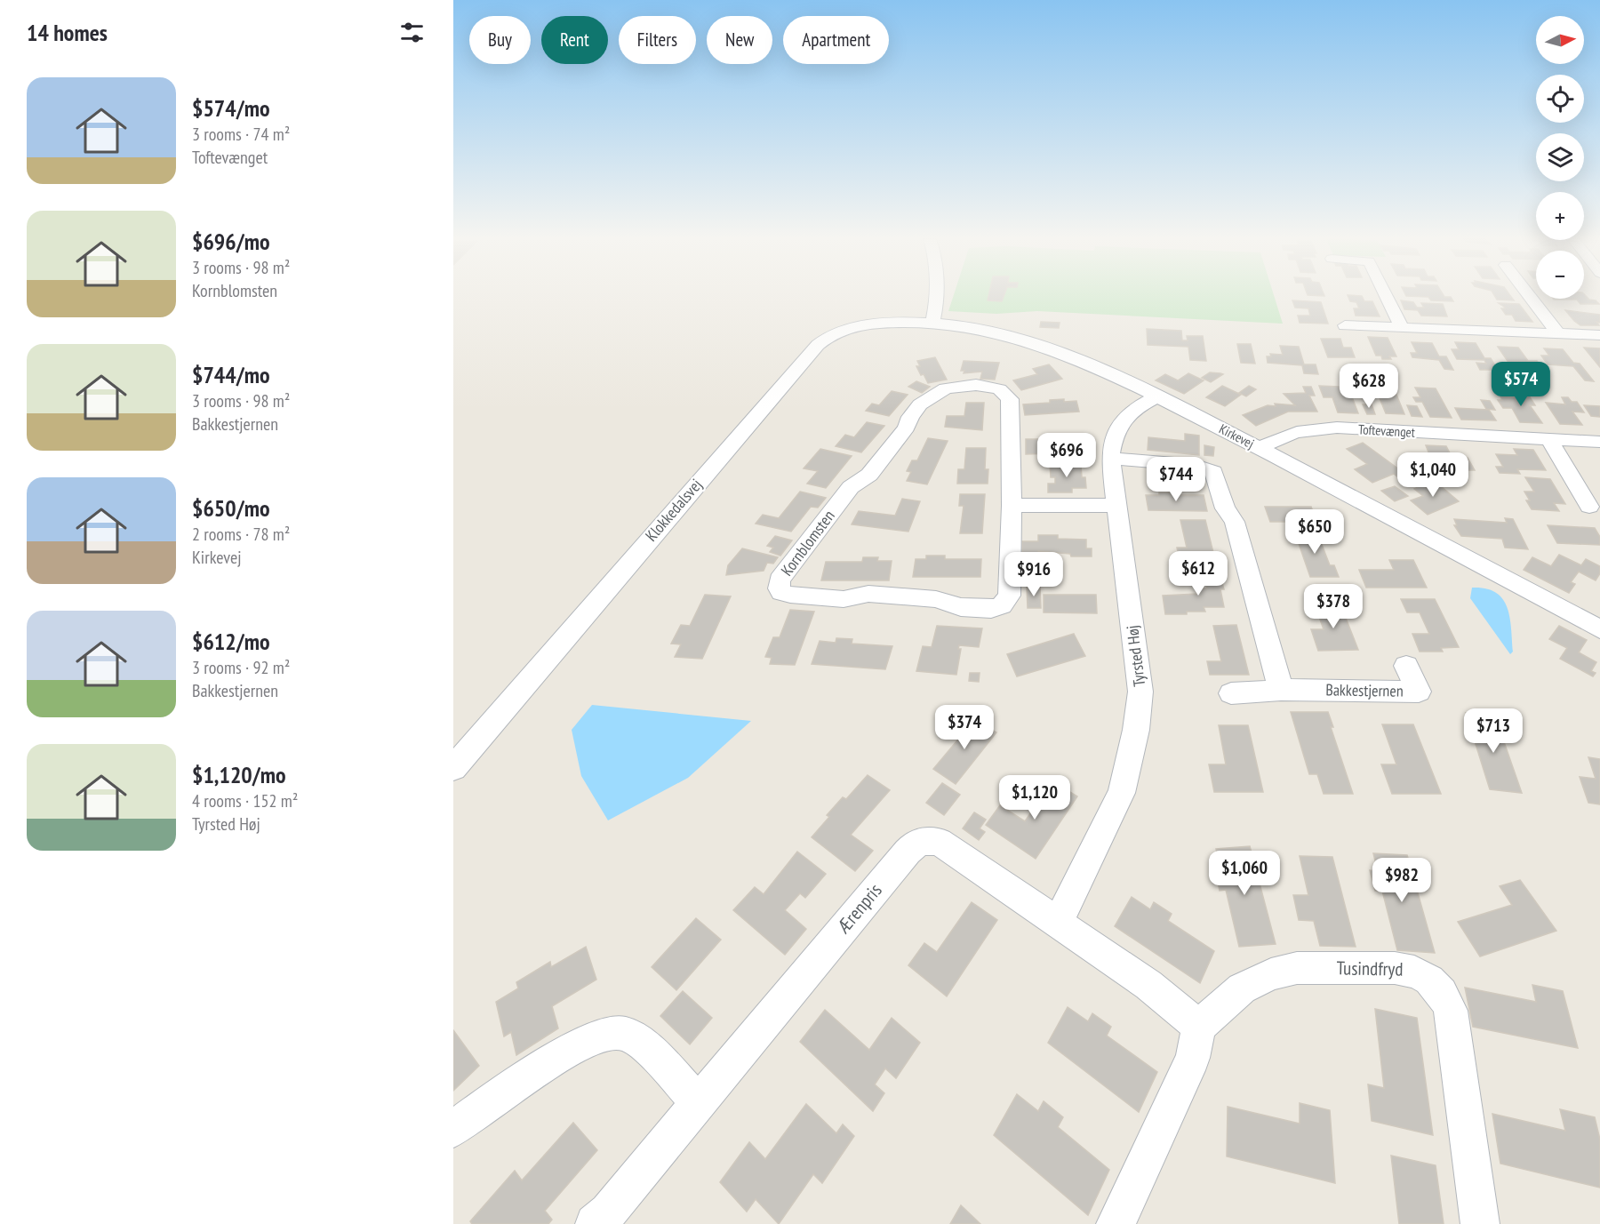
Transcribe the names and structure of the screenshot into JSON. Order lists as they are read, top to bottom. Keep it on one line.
{"streets":{"street":["Toftevænget","Kirkevej","Klokkedalsvej","Kornblomsten","Tyrsted Høj","Bakkestjernen","Ærenpris","Tusindfryd"]},"crossings":[["Toftevænget","Kirkevej"],["Kirkevej","Klokkedalsvej"],["Kirkevej","Tyrsted Høj"],["Tyrsted Høj","Ærenpris"]],"north":"right","page":{"heading":"14 homes","map_buttons":["+","−"],"chip":["Buy","Rent","Filters","New","Apartment"],"list":[{"name":"$574/mo","note":"3 rooms · 74 m² · Toftevænget"},{"name":"$696/mo","note":"3 rooms · 98 m² · Kornblomsten"},{"name":"$744/mo","note":"3 rooms · 98 m² · Bakkestjernen"},{"name":"$650/mo","note":"2 rooms · 78 m² · Kirkevej"},{"name":"$612/mo","note":"3 rooms · 92 m² · Bakkestjernen"},{"name":"$1,120/mo","note":"4 rooms · 152 m² · Tyrsted Høj"}],"price":["$574","$628","$696","$1,040","$744","$650","$612","$916","$378","$374","$713","$1,120","$1,060","$982"]}}
